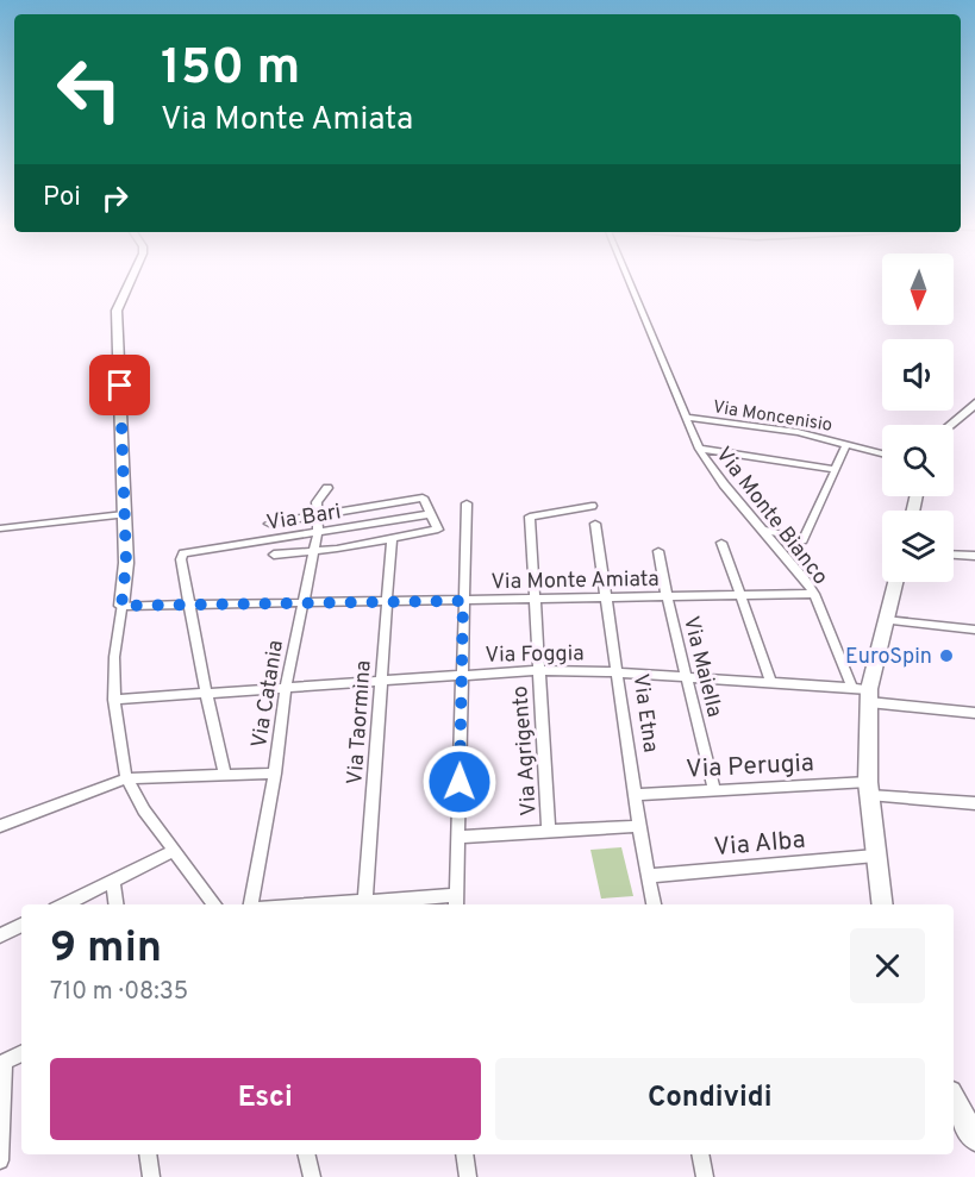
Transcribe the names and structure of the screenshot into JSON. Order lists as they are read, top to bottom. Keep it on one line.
{"streets":{"street":["Via Moncenisio","Via Monte Bianco","Via Bari","Via Monte Amiata","Via Foggia","Via Maiella","Via Catania","Via Etna","Via Taormina","Via Agrigento","Via Perugia","Via Alba"]},"crossings":[["Via Moncenisio","Via Monte Bianco"],["Via Monte Bianco","Via Monte Amiata"],["Via Monte Bianco","Via Foggia"],["Via Bari","Via Monte Amiata"],["Via Bari","Via Catania"],["Via Bari","Via Taormina"],["Via Monte Amiata","Via Maiella"],["Via Monte Amiata","Via Catania"],["Via Monte Amiata","Via Etna"],["Via Monte Amiata","Via Taormina"],["Via Monte Amiata","Via Agrigento"],["Via Foggia","Via Maiella"],["Via Foggia","Via Catania"],["Via Foggia","Via Etna"],["Via Foggia","Via Taormina"],["Via Foggia","Via Agrigento"],["Via Maiella","Via Perugia"],["Via Etna","Via Perugia"],["Via Etna","Via Alba"]],"places":["EuroSpin"],"north":"bottom","page":{"turn":["150 m","Via Monte Amiata"],"then":"Poi","heading":["9 min","710 m · 08:35"],"buttons":["Esci","Condividi"]}}
